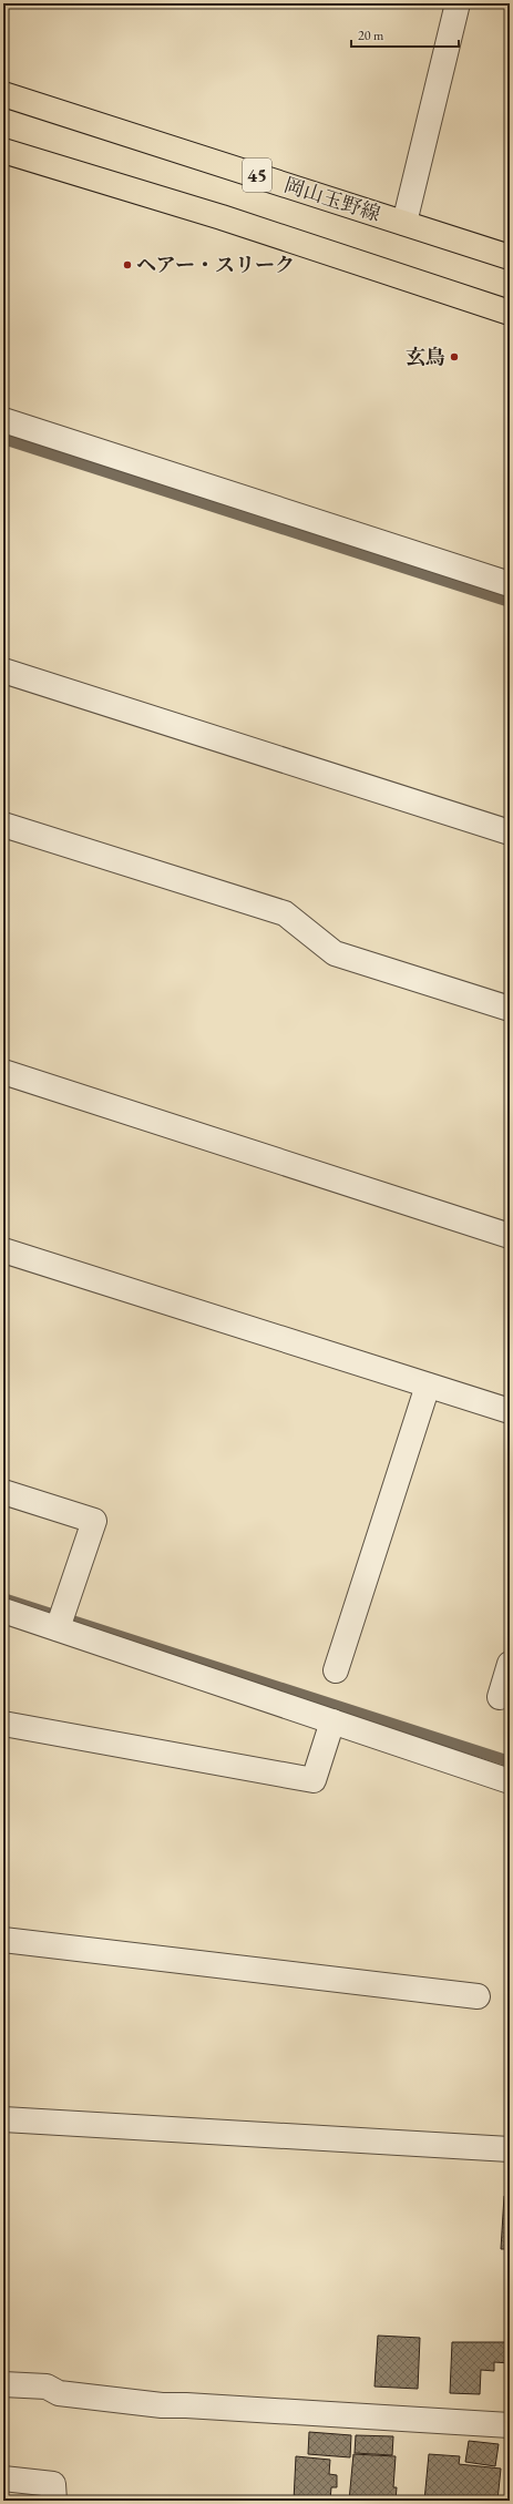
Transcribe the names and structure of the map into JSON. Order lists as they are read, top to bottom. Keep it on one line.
{"streets":{"main road":["45","岡山玉野線"]},"places":["ヘアー・スリーク","玄鳥"],"scale_bar":"20 m"}
